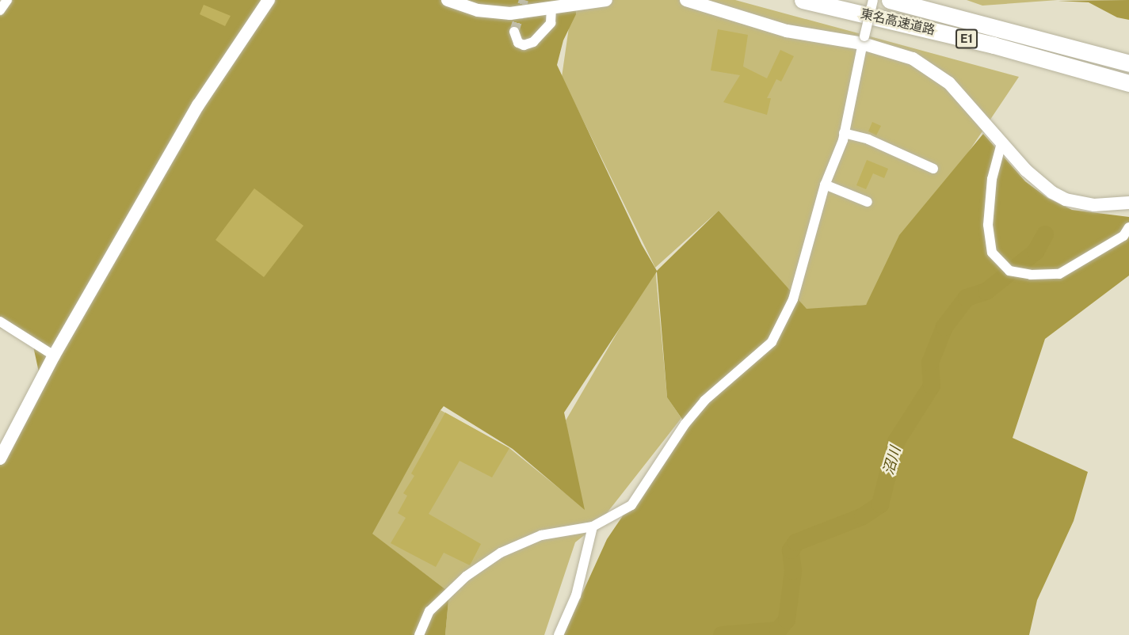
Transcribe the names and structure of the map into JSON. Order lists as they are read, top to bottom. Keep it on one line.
{"streets":{"highway":["東名高速道路","E1"]},"water":["沼川"]}
